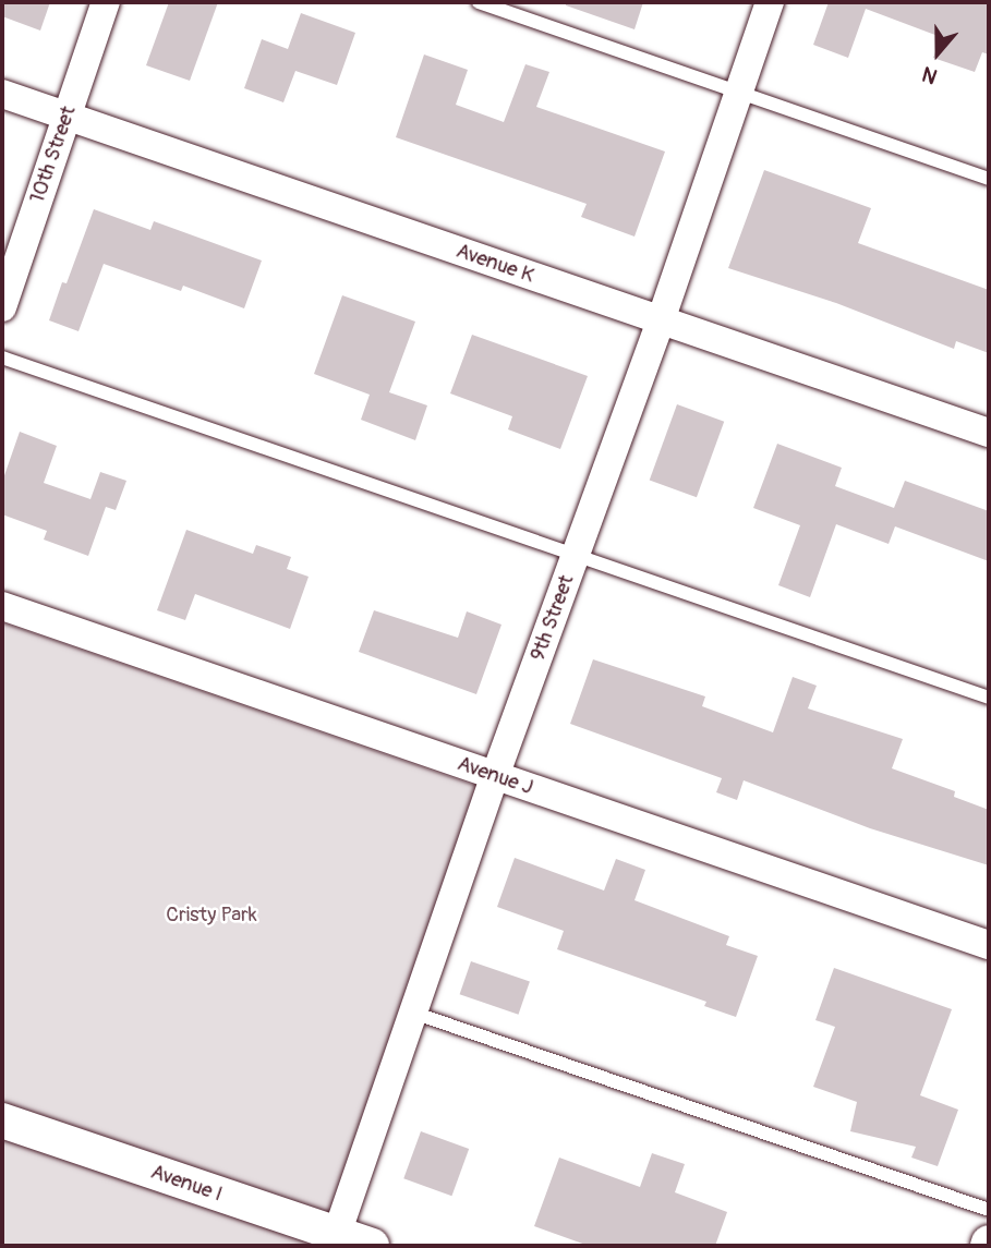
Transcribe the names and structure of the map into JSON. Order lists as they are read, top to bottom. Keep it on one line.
{"streets":{"street":["10th Street","Avenue K","9th Street","Avenue J","Avenue I"]},"crossings":[["10th Street","Avenue K"],["Avenue K","9th Street"],["9th Street","Avenue J"],["9th Street","Avenue I"]],"parks":["Cristy Park"],"north":"bottom"}
